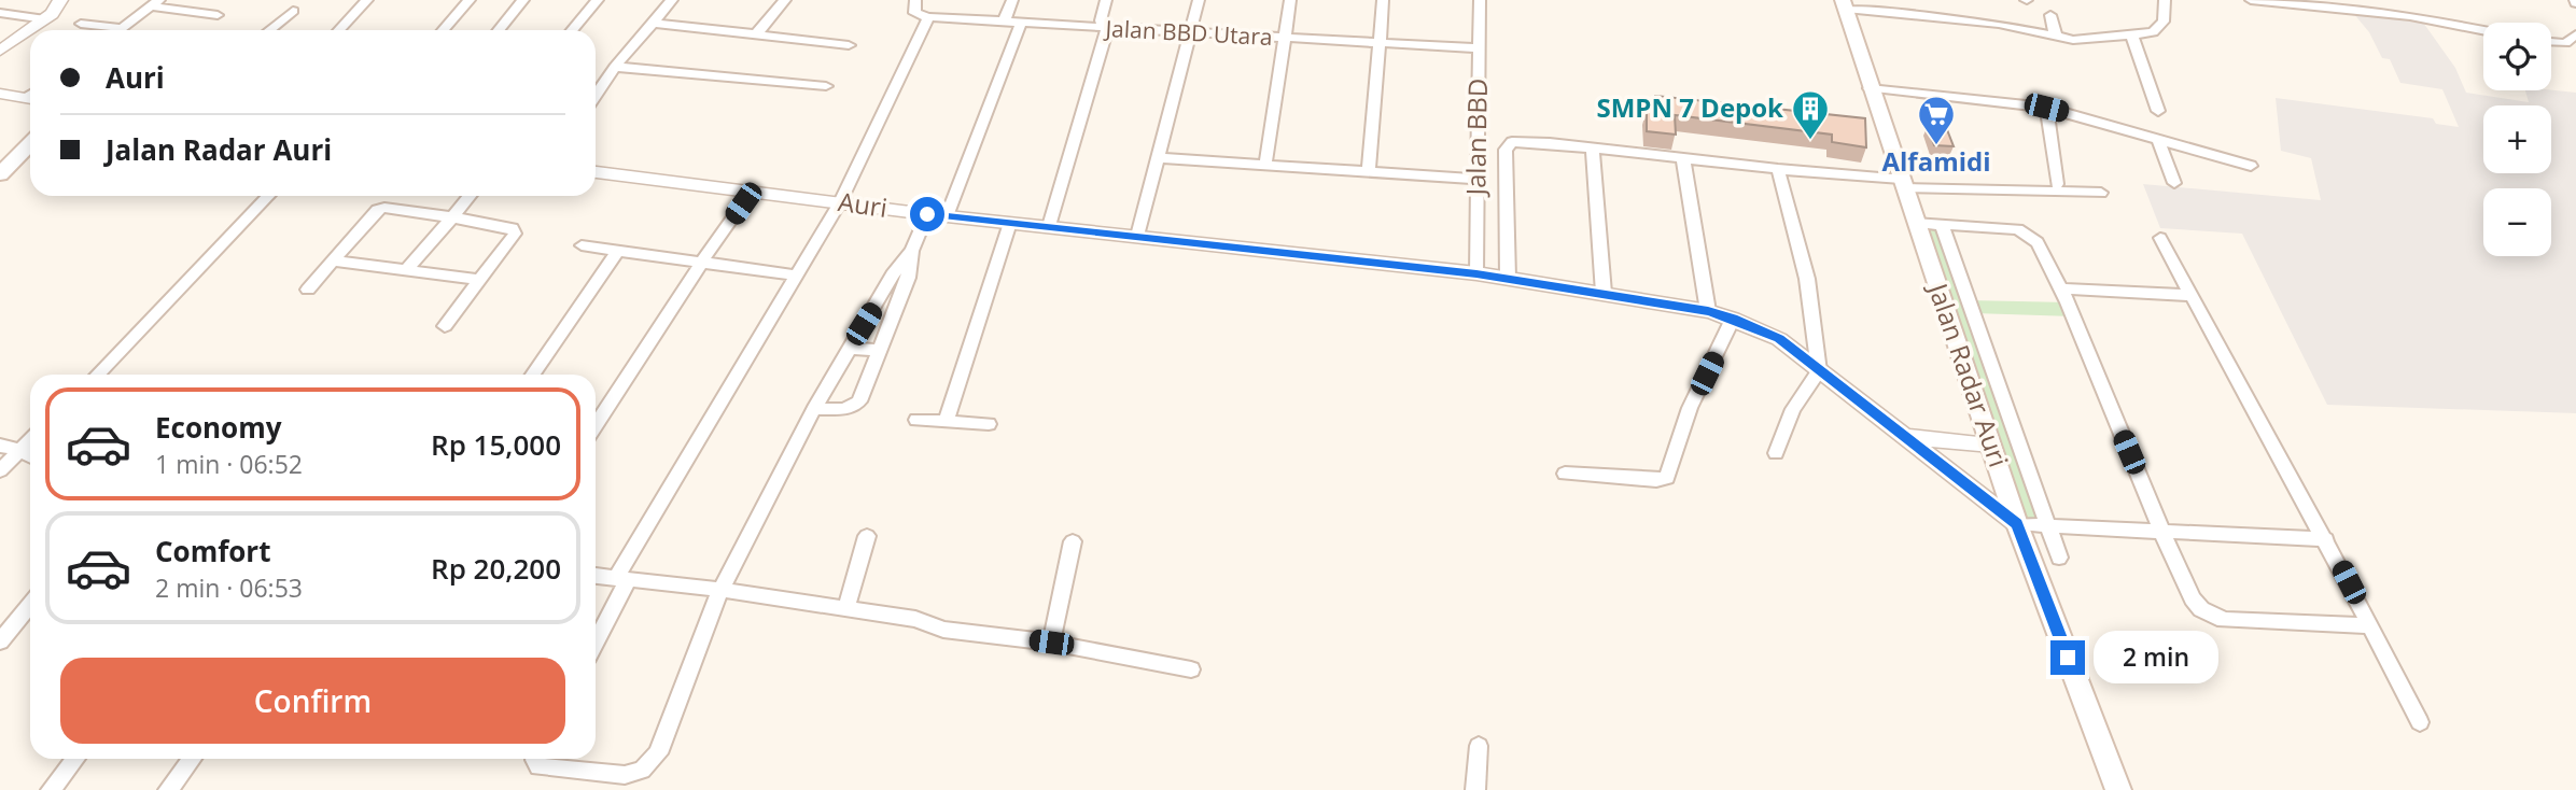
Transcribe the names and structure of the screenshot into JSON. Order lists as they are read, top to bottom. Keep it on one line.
{"streets":{"main road":["Jalan Radar Auri"],"street":["Jalan BBD Utara","Jalan BBD","Auri"]},"crossings":[["Jalan BBD Utara","Jalan BBD"],["Jalan BBD","Auri"],["Auri","Jalan Radar Auri"]],"places":{"building":["SMPN 7 Depok"],"supermarket":["Alfamidi"]},"page":{"map_buttons":["+","−"],"banner":["Auri","Jalan Radar Auri"],"list":[{"name":"Economy","note":"1 min · 06:52","value":"Rp 15,000"},{"name":"Comfort","note":"2 min · 06:53","value":"Rp 20,200"}],"bubble":"2 min","buttons":"Confirm"}}
